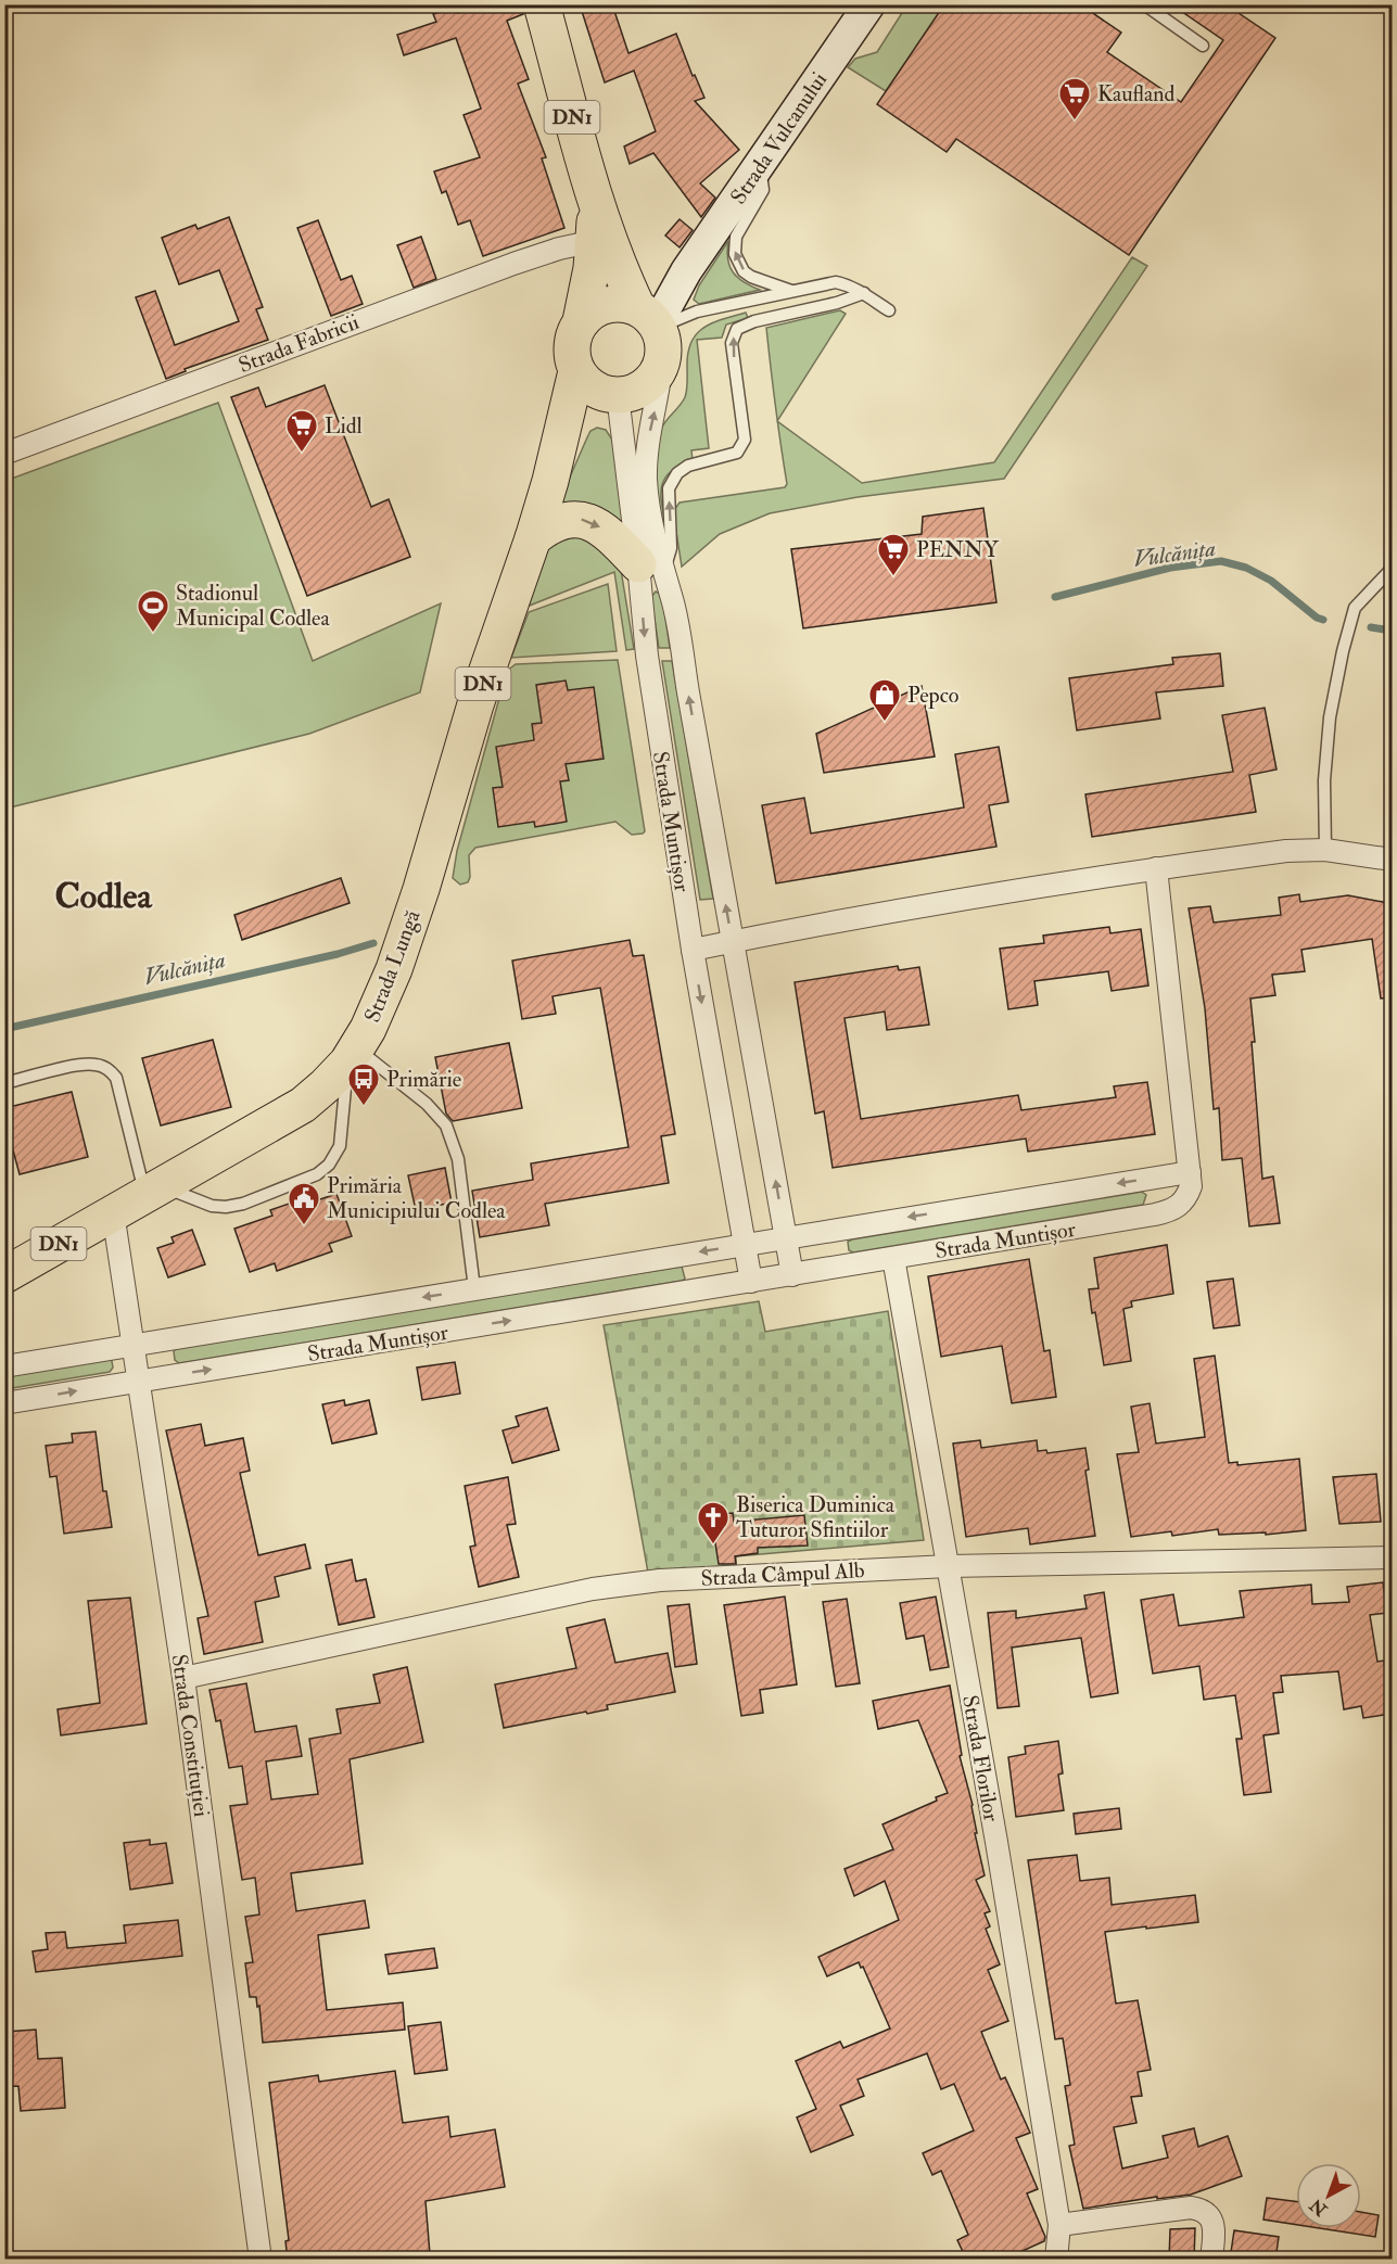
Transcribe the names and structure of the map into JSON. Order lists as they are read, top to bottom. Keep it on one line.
{"streets":{"highway":["DN1","Strada Lungă"],"main road":["Strada Vulcanului"],"street":["Strada Fabricii","Strada Muntișor","Strada Câmpul Alb","Strada Constituției","Strada Florilor"]},"crossings":[["DN1","Strada Vulcanului"],["DN1","Strada Fabricii"],["DN1","Strada Muntișor"],["DN1","Strada Lungă"],["Strada Vulcanului","Strada Muntișor"],["Strada Muntișor","Strada Constituției"],["Strada Muntișor","Strada Florilor"],["Strada Lungă","Strada Constituției"],["Strada Câmpul Alb","Strada Constituției"],["Strada Câmpul Alb","Strada Florilor"]],"districts":["Codlea"],"water":["Vulcănița"],"places":{"supermarket":["Kaufland","Lidl","PENNY"],"sports":["Stadionul Municipal Codlea"],"shop":["Pepco"],"bus stop":["Primărie"],"public building":["Primăria Municipiului Codlea"],"church":["Biserica Duminica Tuturor Sfintiilor"]},"north":"bottom left"}
